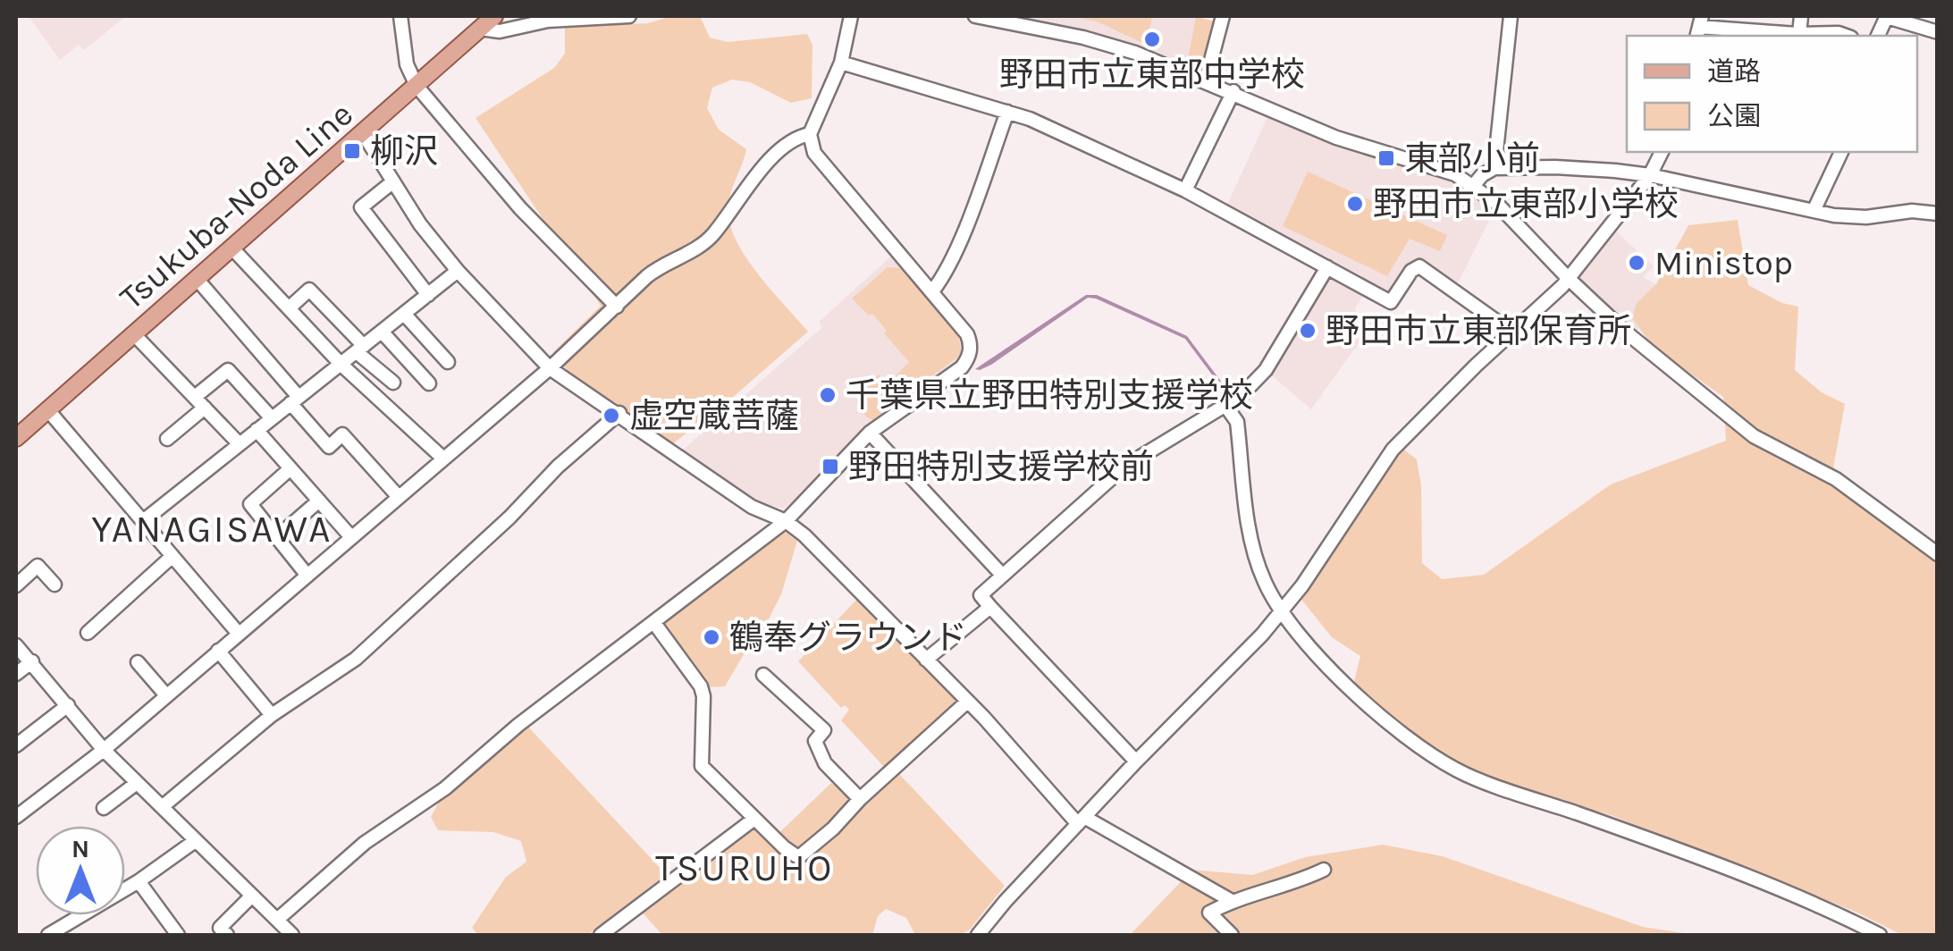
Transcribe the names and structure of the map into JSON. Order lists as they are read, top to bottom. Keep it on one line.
{"streets":{"main road":["Tsukuba-Noda Line"]},"districts":["YANAGISAWA","TSURUHO"],"places":{"other":["野田市立東部中学校","野田市立東部小学校","Ministop","野田市立東部保育所","千葉県立野田特別支援学校","虚空蔵菩薩","鶴奉グラウンド"],"transit":["柳沢","東部小前","野田特別支援学校前"]},"legend":["道路","公園"],"north":"top"}
